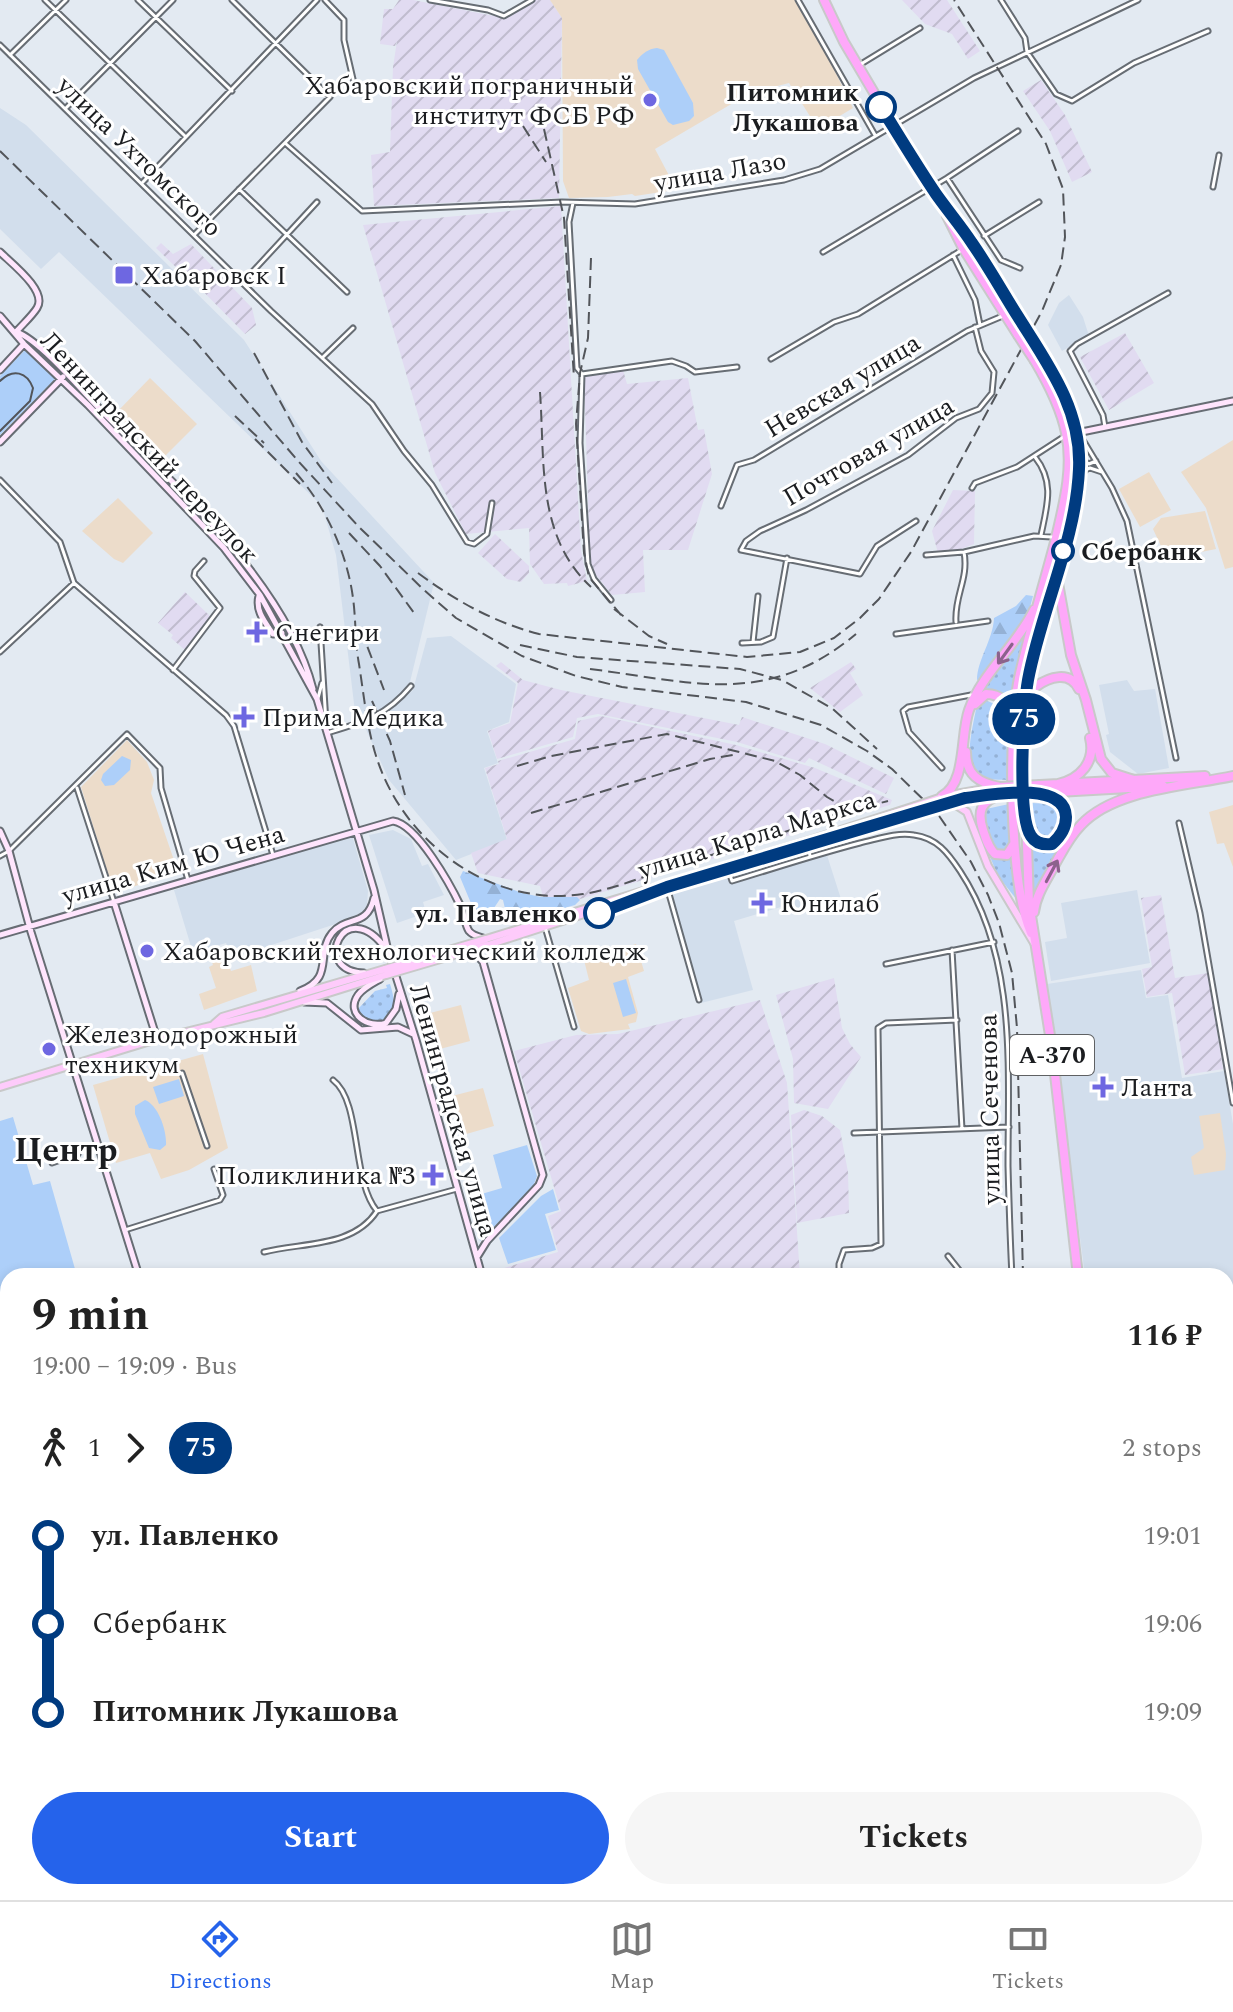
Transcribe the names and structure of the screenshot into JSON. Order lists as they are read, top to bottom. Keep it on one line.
{"streets":{"highway":["А-370"],"main road":["Ленинградский переулок","улица Карла Маркса","улица Ким Ю Чена","Ленинградская улица"],"street":["улица Ухтомского","улица Лазо","Невская улица","Почтовая улица","улица Сеченова"]},"crossings":[["улица Лазо","А-370"],["Невская улица","Почтовая улица"],["Невская улица","А-370"],["Ленинградский переулок","Ленинградская улица"],["улица Карла Маркса","улица Сеченова"],["улица Ким Ю Чена","Ленинградская улица"]],"districts":["Центр"],"places":{"other":["Хабаровский пограничный институт ФСБ РФ","Питомник Лукашова","Сбербанк","ул. Павленко","Хабаровский технологический колледж","Железнодорожный техникум"],"transit":["Хабаровск I"],"health":["Снегири","Прима Медика","Юнилаб","Ланта","Поликлиника №3"]},"lines":["bus line 75"],"page":{"on_map":"75","heading":["9 min","19:00 – 19:09 · Bus","116 ₽"],"legs":["1","75","2 stops"],"list":[{"name":"ул. Павленко","value":"19:01"},{"name":"Сбербанк","value":"19:06"},{"name":"Питомник Лукашова","value":"19:09"}],"buttons":["Start","Tickets"],"tabs":["Directions","Map","Tickets"]}}
